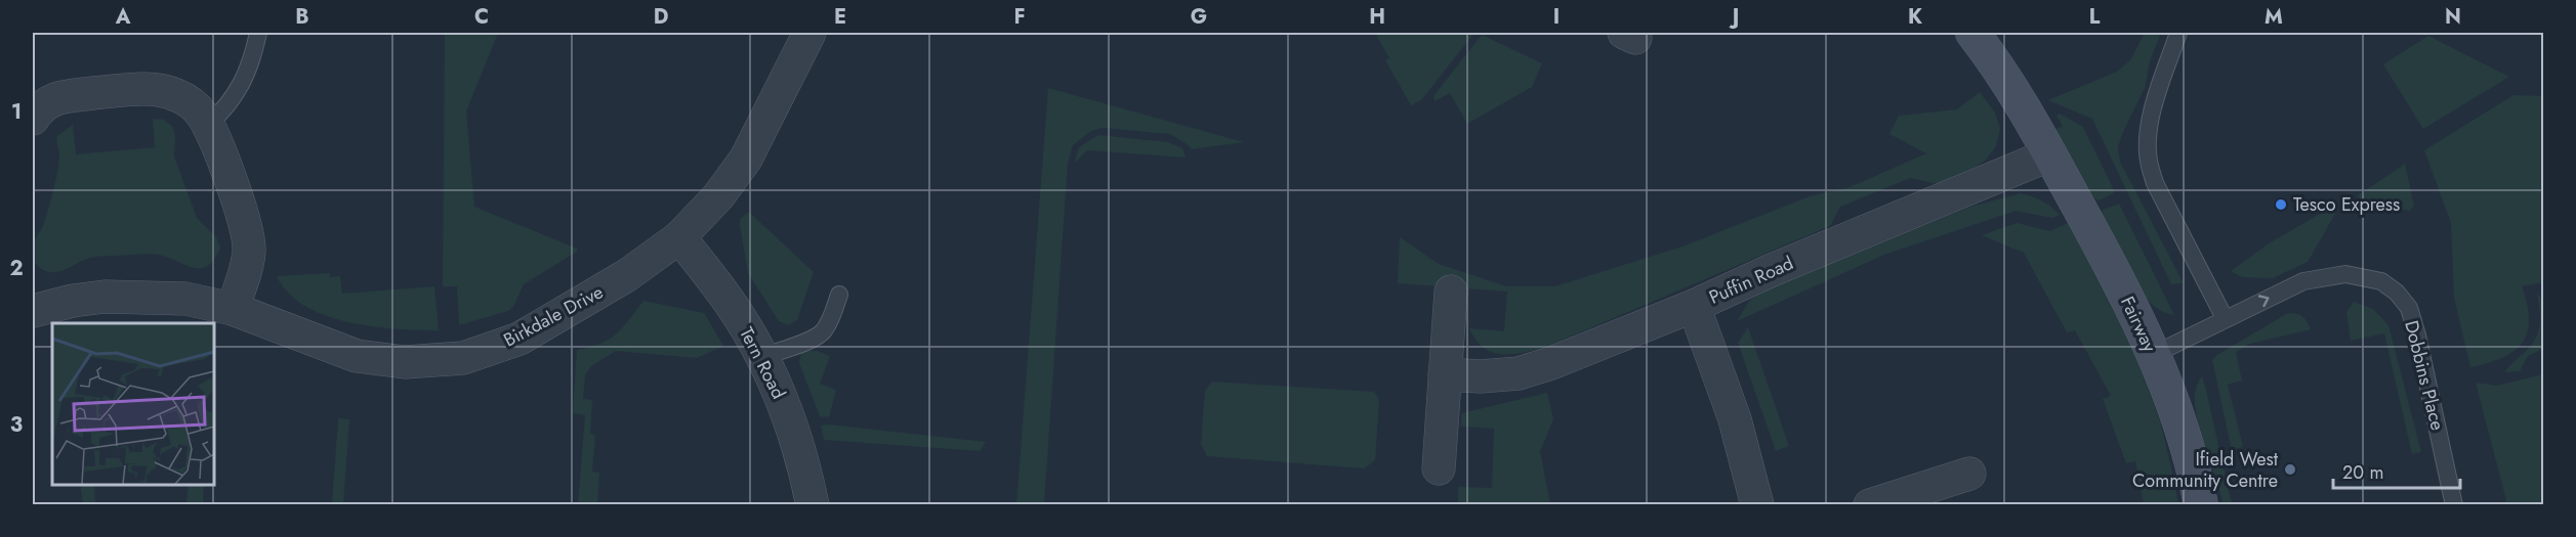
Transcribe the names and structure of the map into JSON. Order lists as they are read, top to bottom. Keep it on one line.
{"streets":{"street":["Puffin Road","Birkdale Drive","Fairway","Tern Road"],"lane":["Dobbins Place"]},"crossings":[["Puffin Road","Fairway"],["Birkdale Drive","Tern Road"],["Fairway","Dobbins Place"]],"places":["Tesco Express","Ifield West Community Centre"],"scale_bar":"20 m","grid":{"columns":["A","B","C","D","E","F","G","H","I","J","K","L","M","N"],"rows":["1","2","3"]}}
